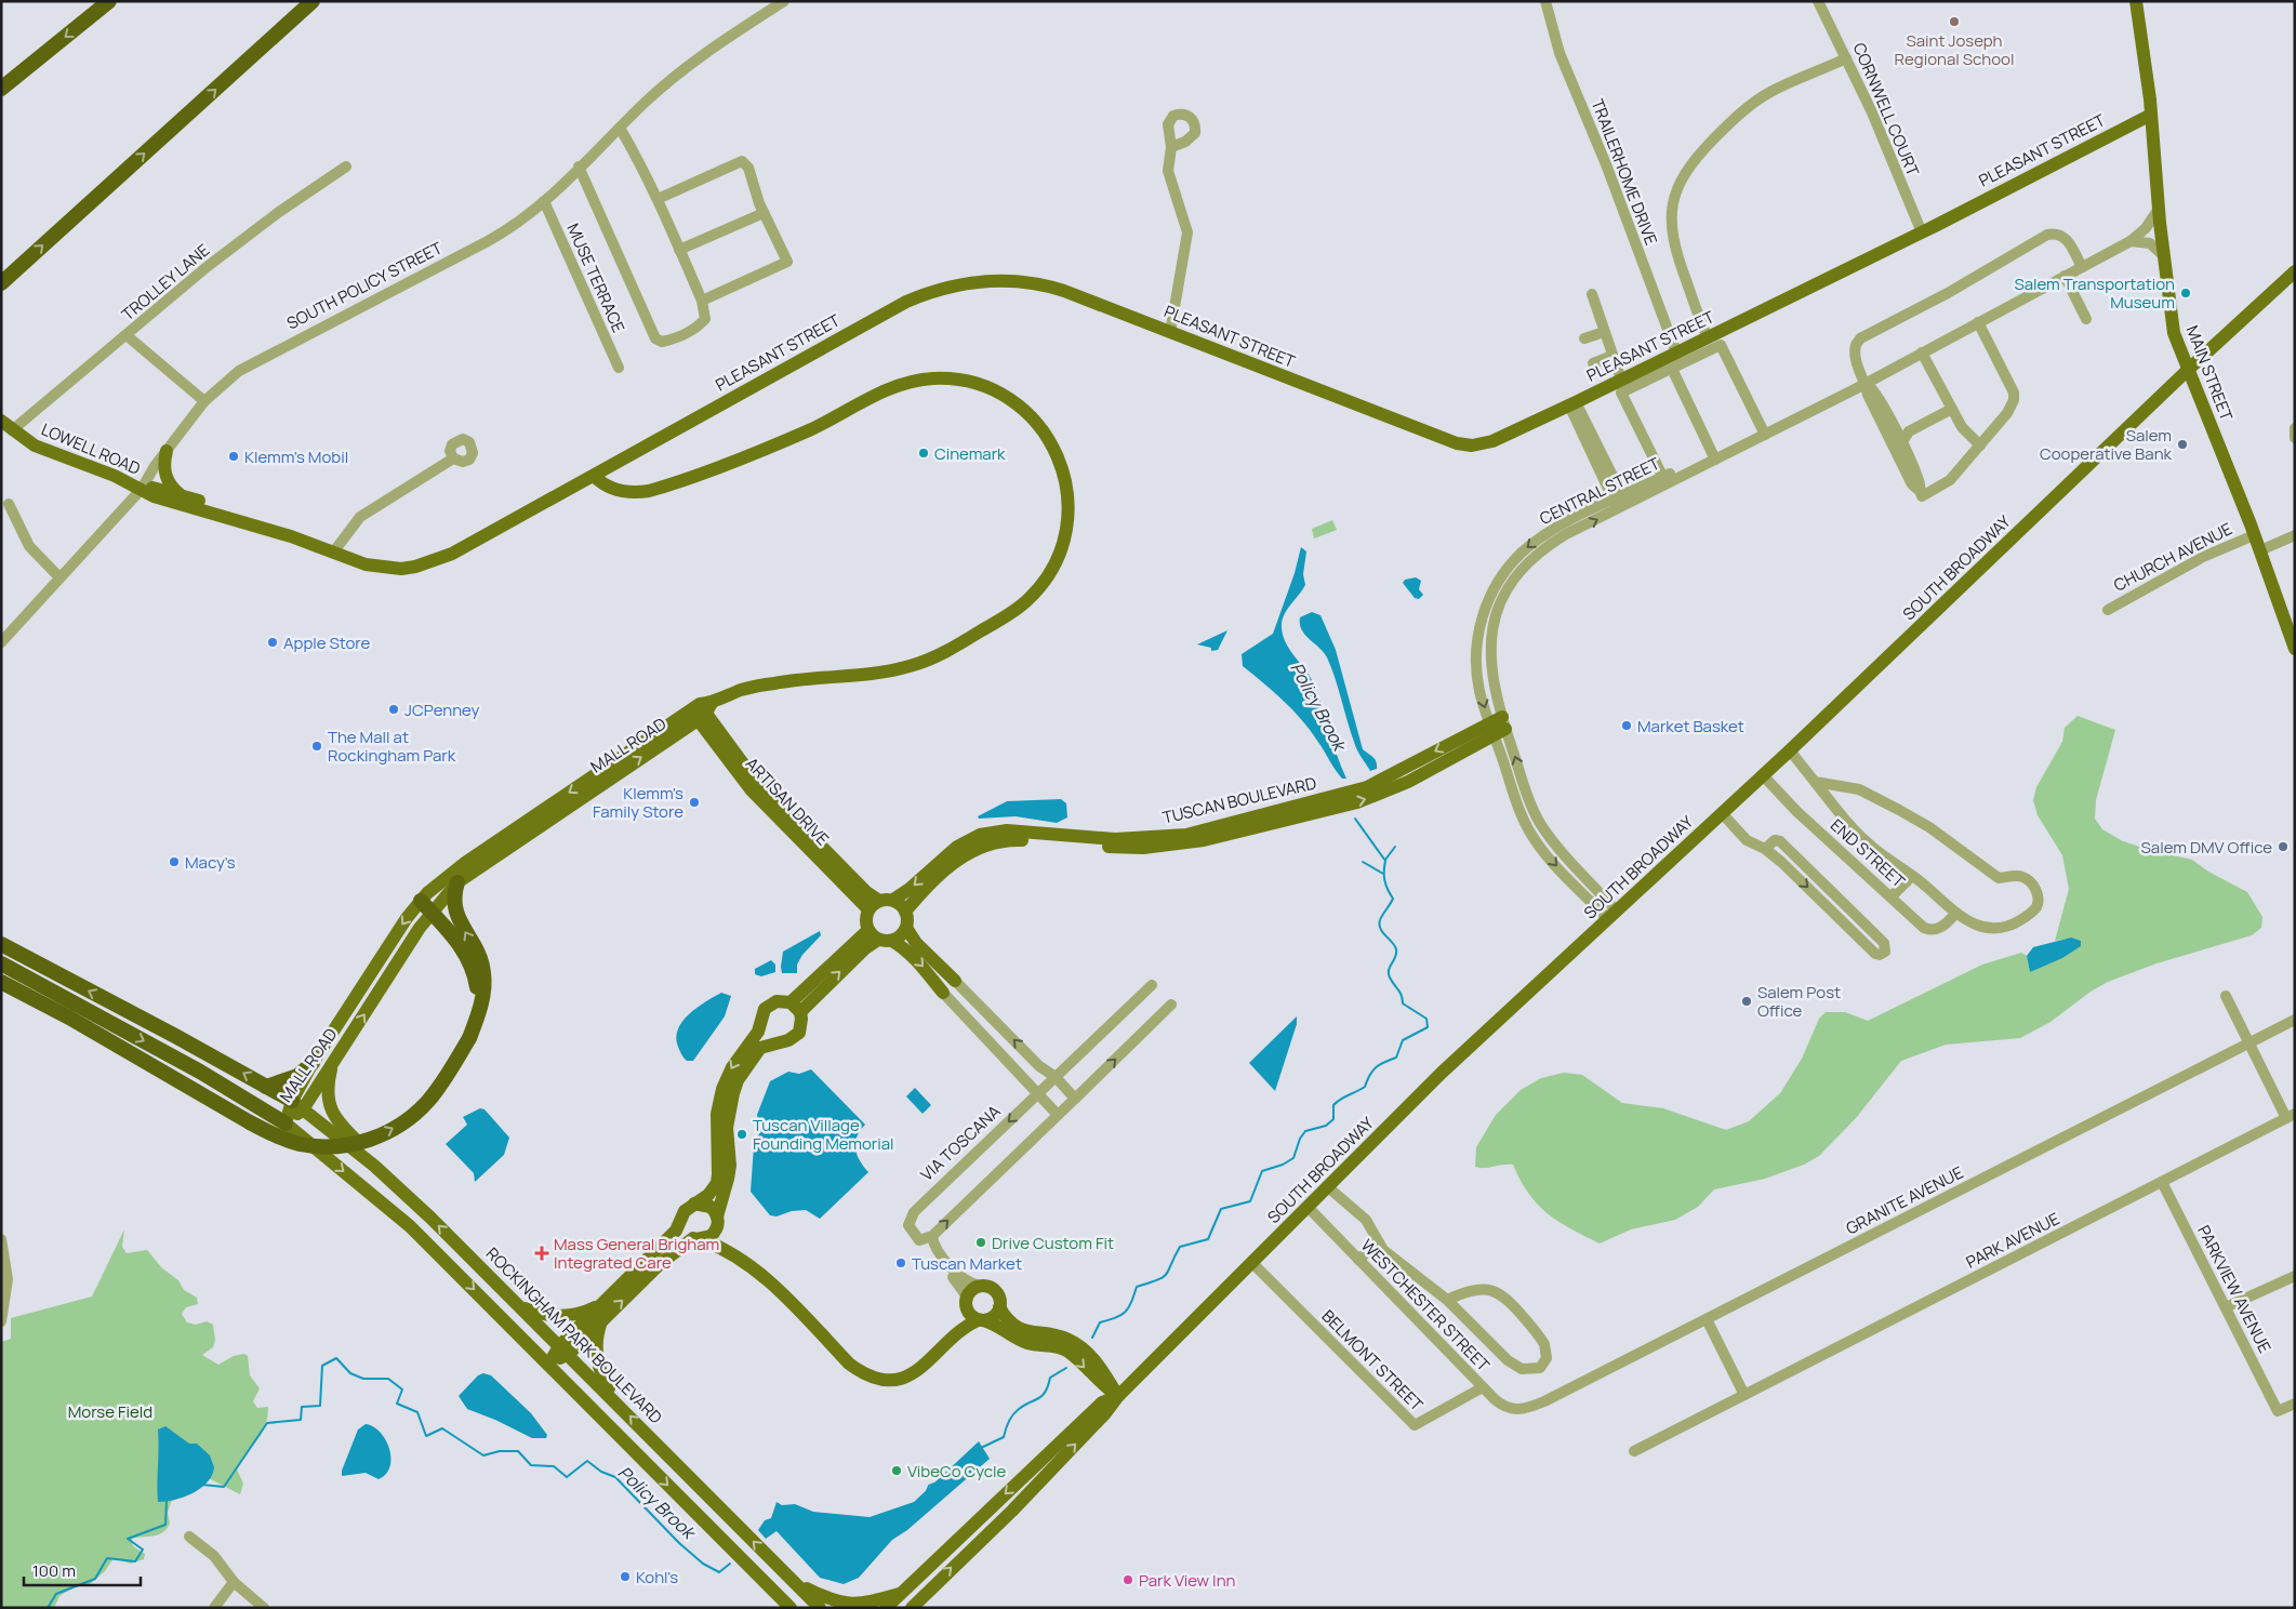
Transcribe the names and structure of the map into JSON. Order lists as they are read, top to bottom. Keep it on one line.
{"streets":{"main road":["PLEASANT STREET","MAIN STREET","LOWELL ROAD","SOUTH BROADWAY","MALL ROAD","TUSCAN BOULEVARD","ARTISAN DRIVE","ROCKINGHAM PARK BOULEVARD"],"street":["CORNWELL COURT","TRAILERHOME DRIVE","MUSE TERRACE","TROLLEY LANE","SOUTH POLICY STREET","CENTRAL STREET","CHURCH AVENUE","END STREET","VIA TOSCANA","GRANITE AVENUE","PARK AVENUE","PARKVIEW AVENUE","WESTCHESTER STREET","BELMONT STREET"]},"crossings":[["CORNWELL COURT","PLEASANT STREET"],["PLEASANT STREET","TRAILERHOME DRIVE"],["PLEASANT STREET","SOUTH POLICY STREET"],["PLEASANT STREET","MAIN STREET"],["PLEASANT STREET","LOWELL ROAD"],["PLEASANT STREET","MALL ROAD"],["MUSE TERRACE","SOUTH POLICY STREET"],["TROLLEY LANE","LOWELL ROAD"],["SOUTH POLICY STREET","LOWELL ROAD"],["MAIN STREET","CENTRAL STREET"],["MAIN STREET","CHURCH AVENUE"],["MAIN STREET","SOUTH BROADWAY"],["CENTRAL STREET","SOUTH BROADWAY"],["CENTRAL STREET","TUSCAN BOULEVARD"],["SOUTH BROADWAY","END STREET"],["SOUTH BROADWAY","WESTCHESTER STREET"],["SOUTH BROADWAY","BELMONT STREET"],["MALL ROAD","ARTISAN DRIVE"],["MALL ROAD","ROCKINGHAM PARK BOULEVARD"],["TUSCAN BOULEVARD","ARTISAN DRIVE"],["GRANITE AVENUE","WESTCHESTER STREET"],["PARK AVENUE","PARKVIEW AVENUE"],["WESTCHESTER STREET","BELMONT STREET"]],"water":["Policy Brook"],"parks":["Morse Field"],"places":{"other":["Saint Joseph Regional School","Salem Transportation Museum","Salem Cooperative Bank","Cinemark","Klemm's Mobil","Apple Store","JCPenney","Market Basket","The Mall at Rockingham Park","Klemm's Family Store","Salem DMV Office","Macy's","Salem Post Office","Tuscan Village Founding Memorial","Drive Custom Fit","Tuscan Market","VibeCo Cycle","Kohl's","Park View Inn"],"health":["Mass General Brigham Integrated Care"]},"scale_bar":"100 m"}
